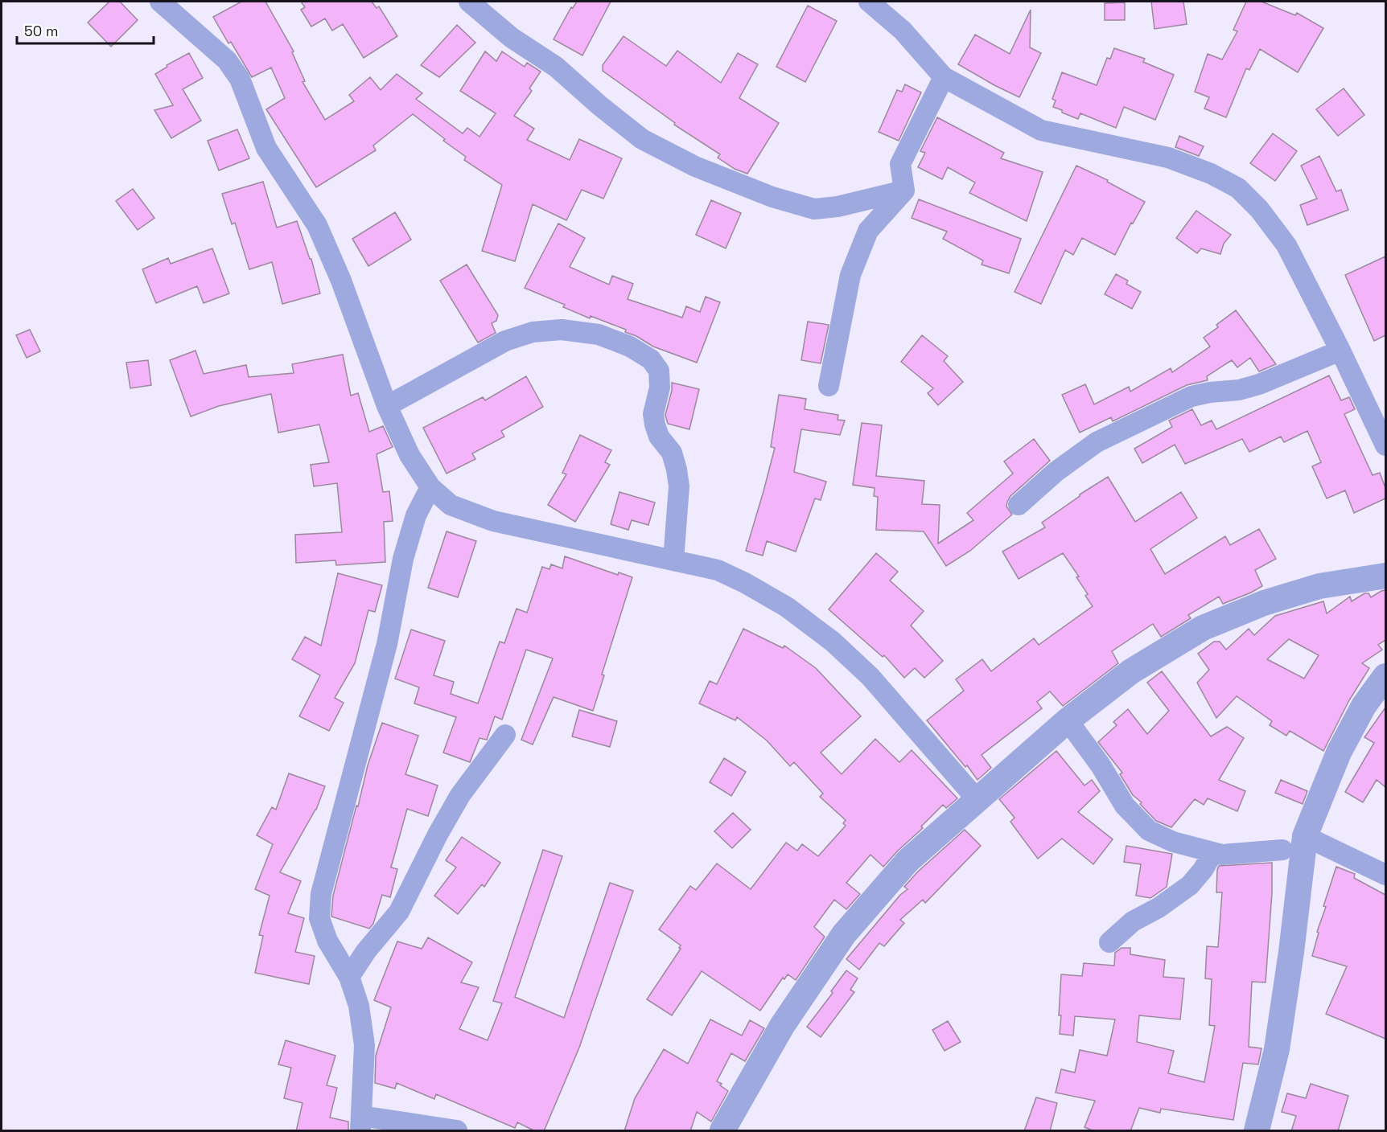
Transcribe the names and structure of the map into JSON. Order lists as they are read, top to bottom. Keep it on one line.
{"scale_bar":"50 m"}
